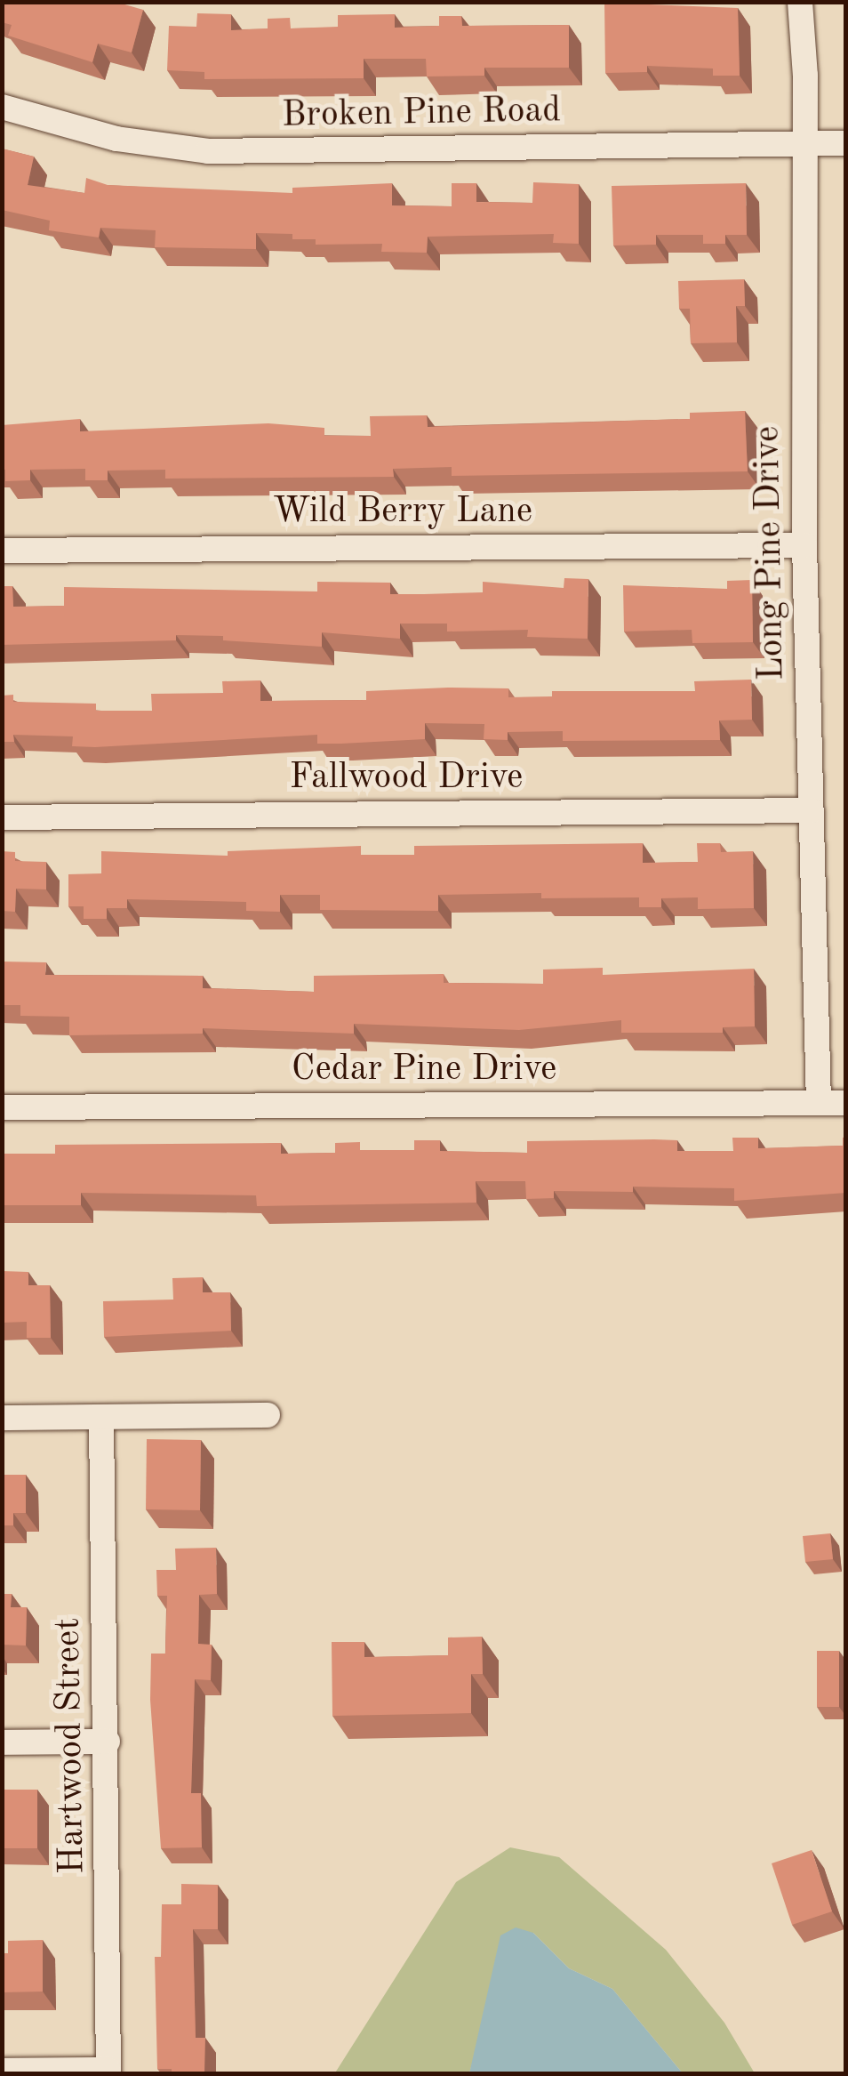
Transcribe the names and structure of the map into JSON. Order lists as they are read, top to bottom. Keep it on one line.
{"streets":{"street":["Broken Pine Road","Wild Berry Lane","Long Pine Drive","Fallwood Drive","Cedar Pine Drive","Hartwood Street"]},"crossings":[["Broken Pine Road","Long Pine Drive"],["Wild Berry Lane","Long Pine Drive"],["Long Pine Drive","Fallwood Drive"],["Long Pine Drive","Cedar Pine Drive"]]}
